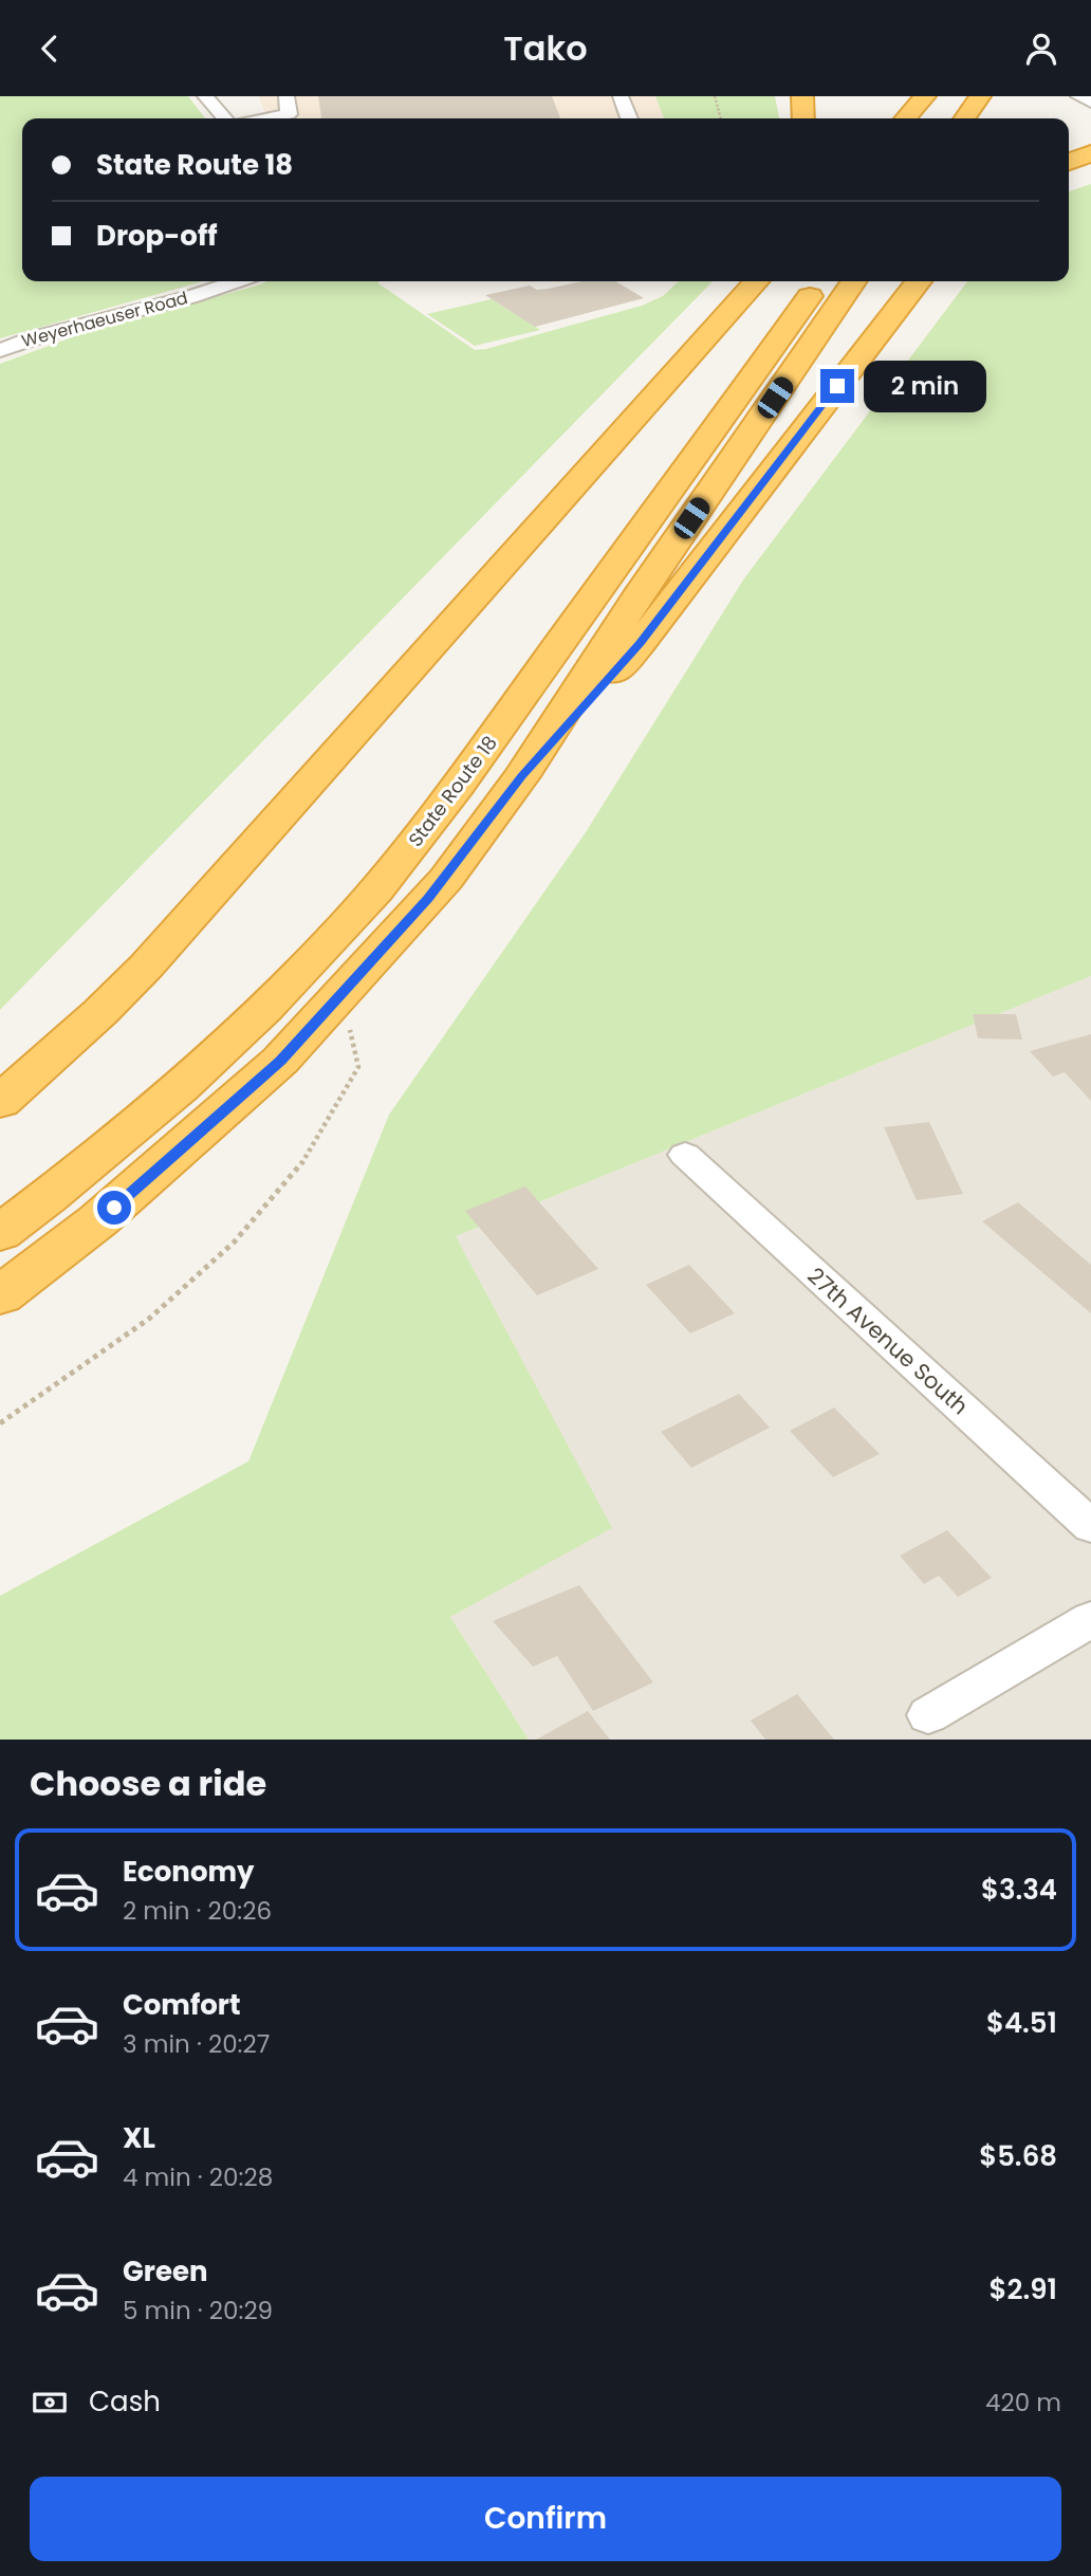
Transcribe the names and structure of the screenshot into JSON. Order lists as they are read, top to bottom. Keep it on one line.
{"streets":{"highway":["State Route 18"],"street":["Weyerhaeuser Road","27th Avenue South"]},"page":{"header":"Tako","banner":["State Route 18","Drop-off"],"bubble":"2 min","heading":"Choose a ride","list":[{"name":"Economy","note":"2 min · 20:26","value":"$3.34"},{"name":"Comfort","note":"3 min · 20:27","value":"$4.51"},{"name":"XL","note":"4 min · 20:28","value":"$5.68"},{"name":"Green","note":"5 min · 20:29","value":"$2.91"}],"pay":["Cash","420 m"],"buttons":"Confirm"}}
